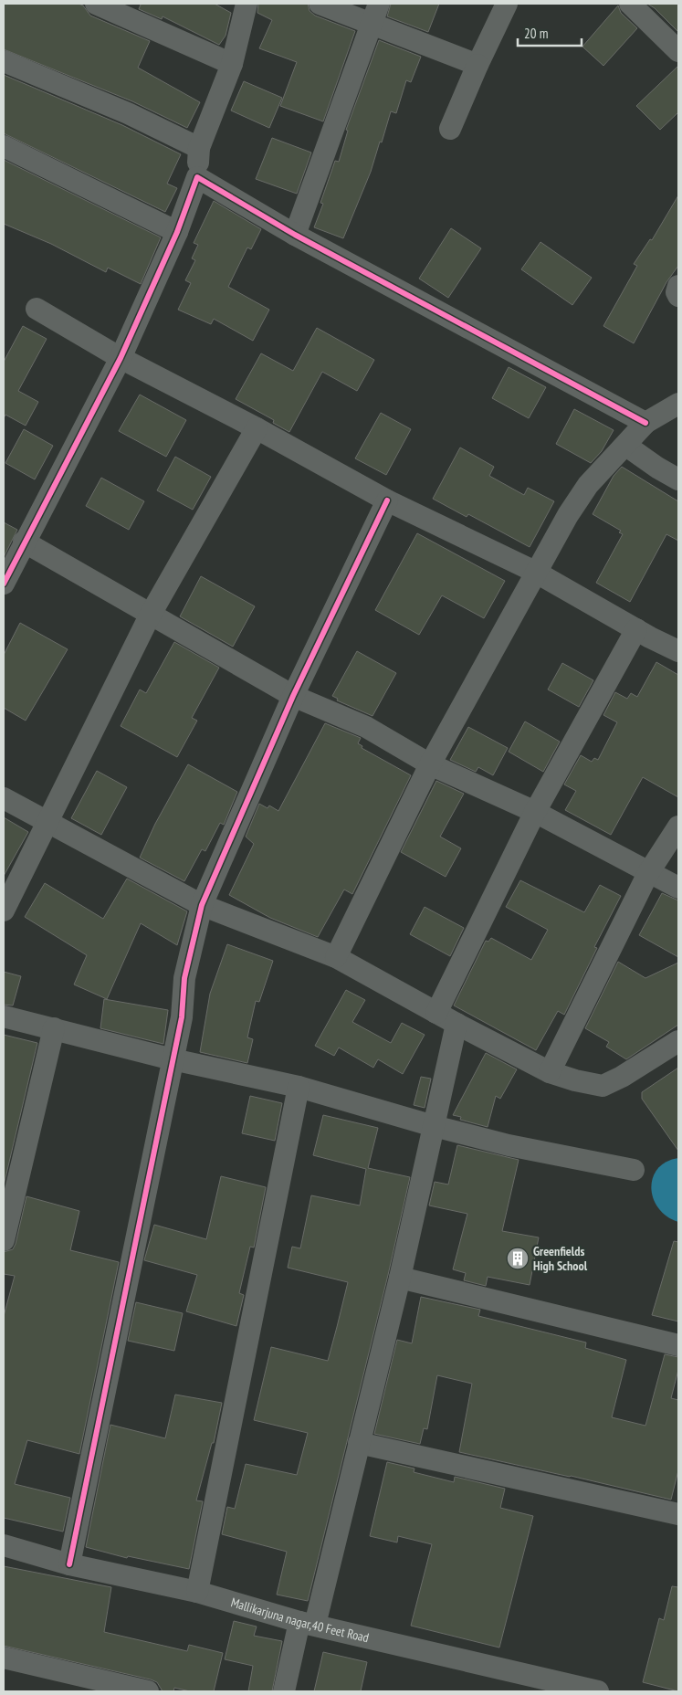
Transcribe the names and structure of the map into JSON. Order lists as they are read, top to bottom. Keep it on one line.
{"streets":{"street":["Mallikarjuna nagar,40 Feet Road"]},"places":{"building":["Greenfields High School"]},"scale_bar":"20 m"}
